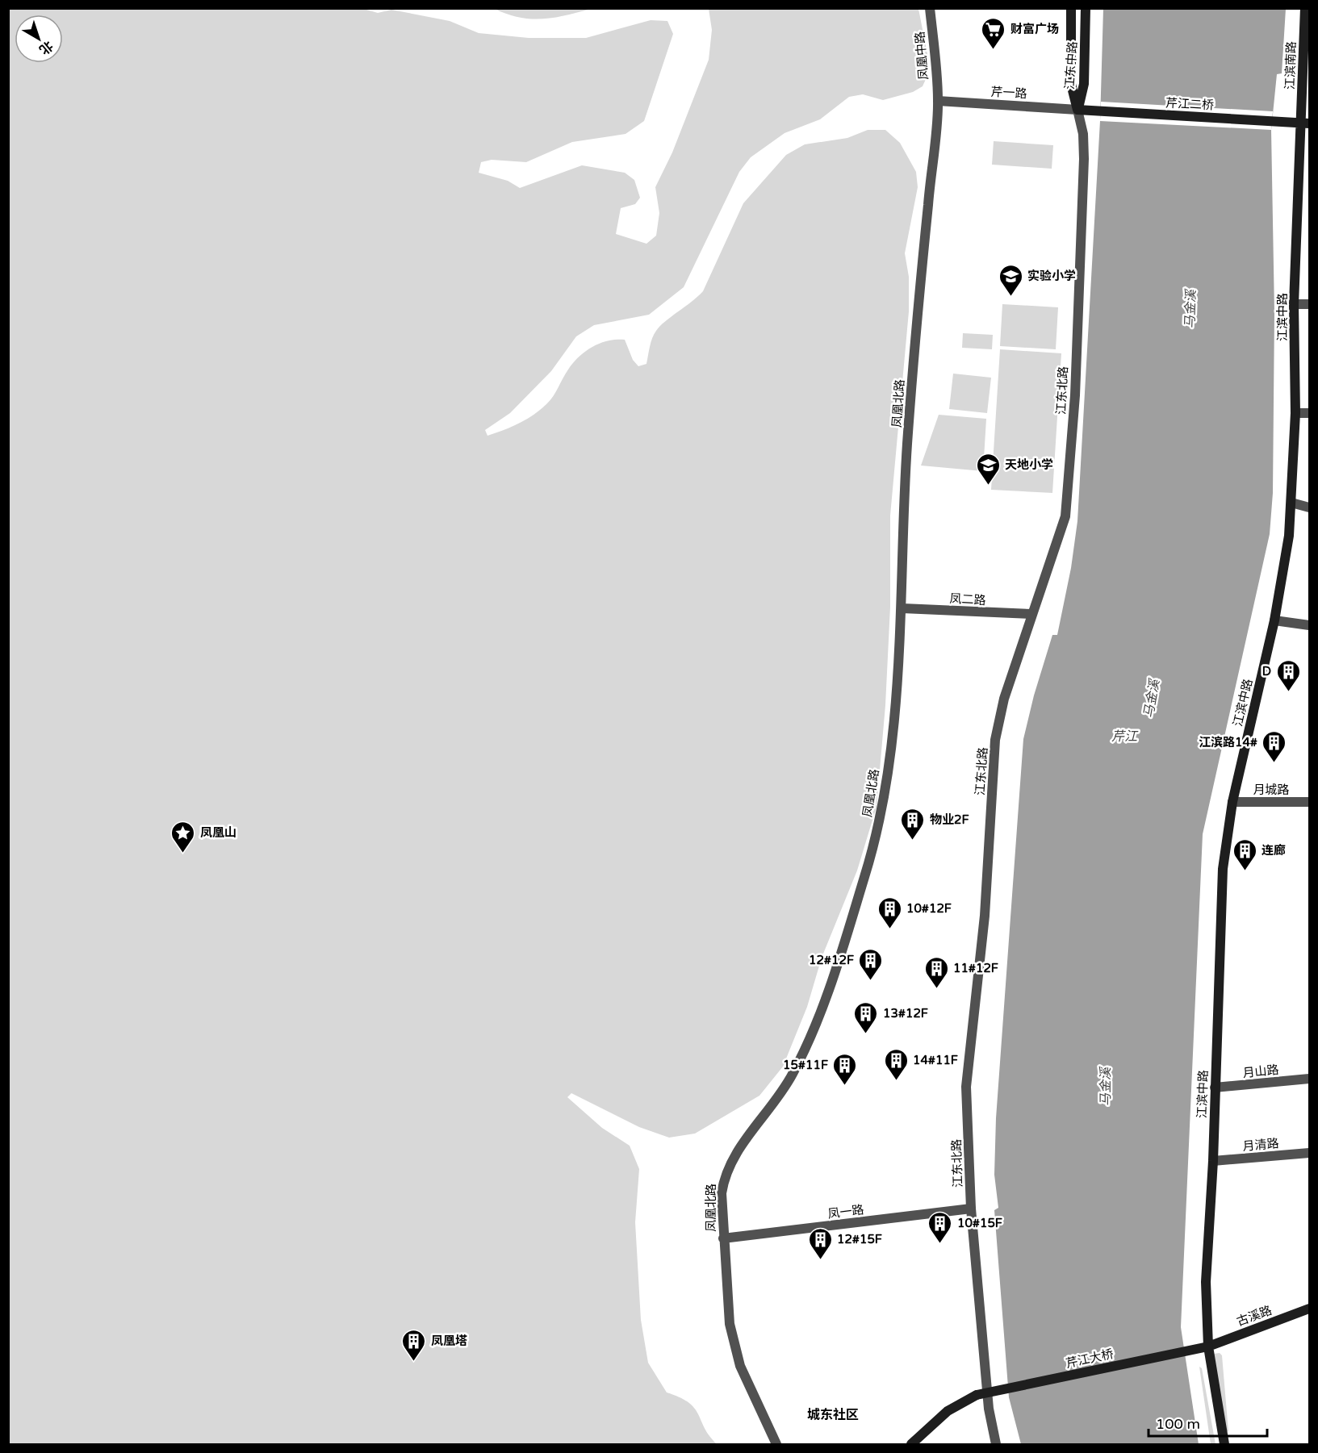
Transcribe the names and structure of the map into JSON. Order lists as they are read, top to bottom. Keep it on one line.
{"streets":{"main road":["江东中路","江滨南路","芹江二桥","江滨中路","古溪路","芹江大桥"],"street":["凤凰中路","芹一路","江东北路","凤凰北路","凤二路","月城路","月山路","月清路","凤一路"]},"crossings":[["凤凰中路","芹一路"],["凤凰中路","凤凰北路"],["江东中路","芹一路"],["江东中路","芹江二桥"],["江东中路","江东北路"],["江滨南路","芹江二桥"],["江滨南路","江滨中路"],["芹一路","芹江二桥"],["芹一路","江东北路"],["芹一路","凤凰北路"],["芹江二桥","江滨中路"],["芹江二桥","江东北路"],["江滨中路","月城路"],["江滨中路","月山路"],["江滨中路","月清路"],["江滨中路","古溪路"],["江滨中路","芹江大桥"],["江东北路","凤二路"],["江东北路","凤一路"],["凤凰北路","凤二路"],["凤凰北路","凤一路"],["古溪路","芹江大桥"]],"districts":["城东社区"],"water":["马金溪","芹江"],"places":{"supermarket":["财富广场"],"school or university":["实验小学","天地小学"],"building":["D","江滨路14#","物业2F","连廊","10#12F","12#12F","11#12F","13#12F","14#11F","15#11F","10#15F","12#15F","凤凰塔"],"place":["凤凰山"]},"scale_bar":"100 m","north":"bottom right"}
